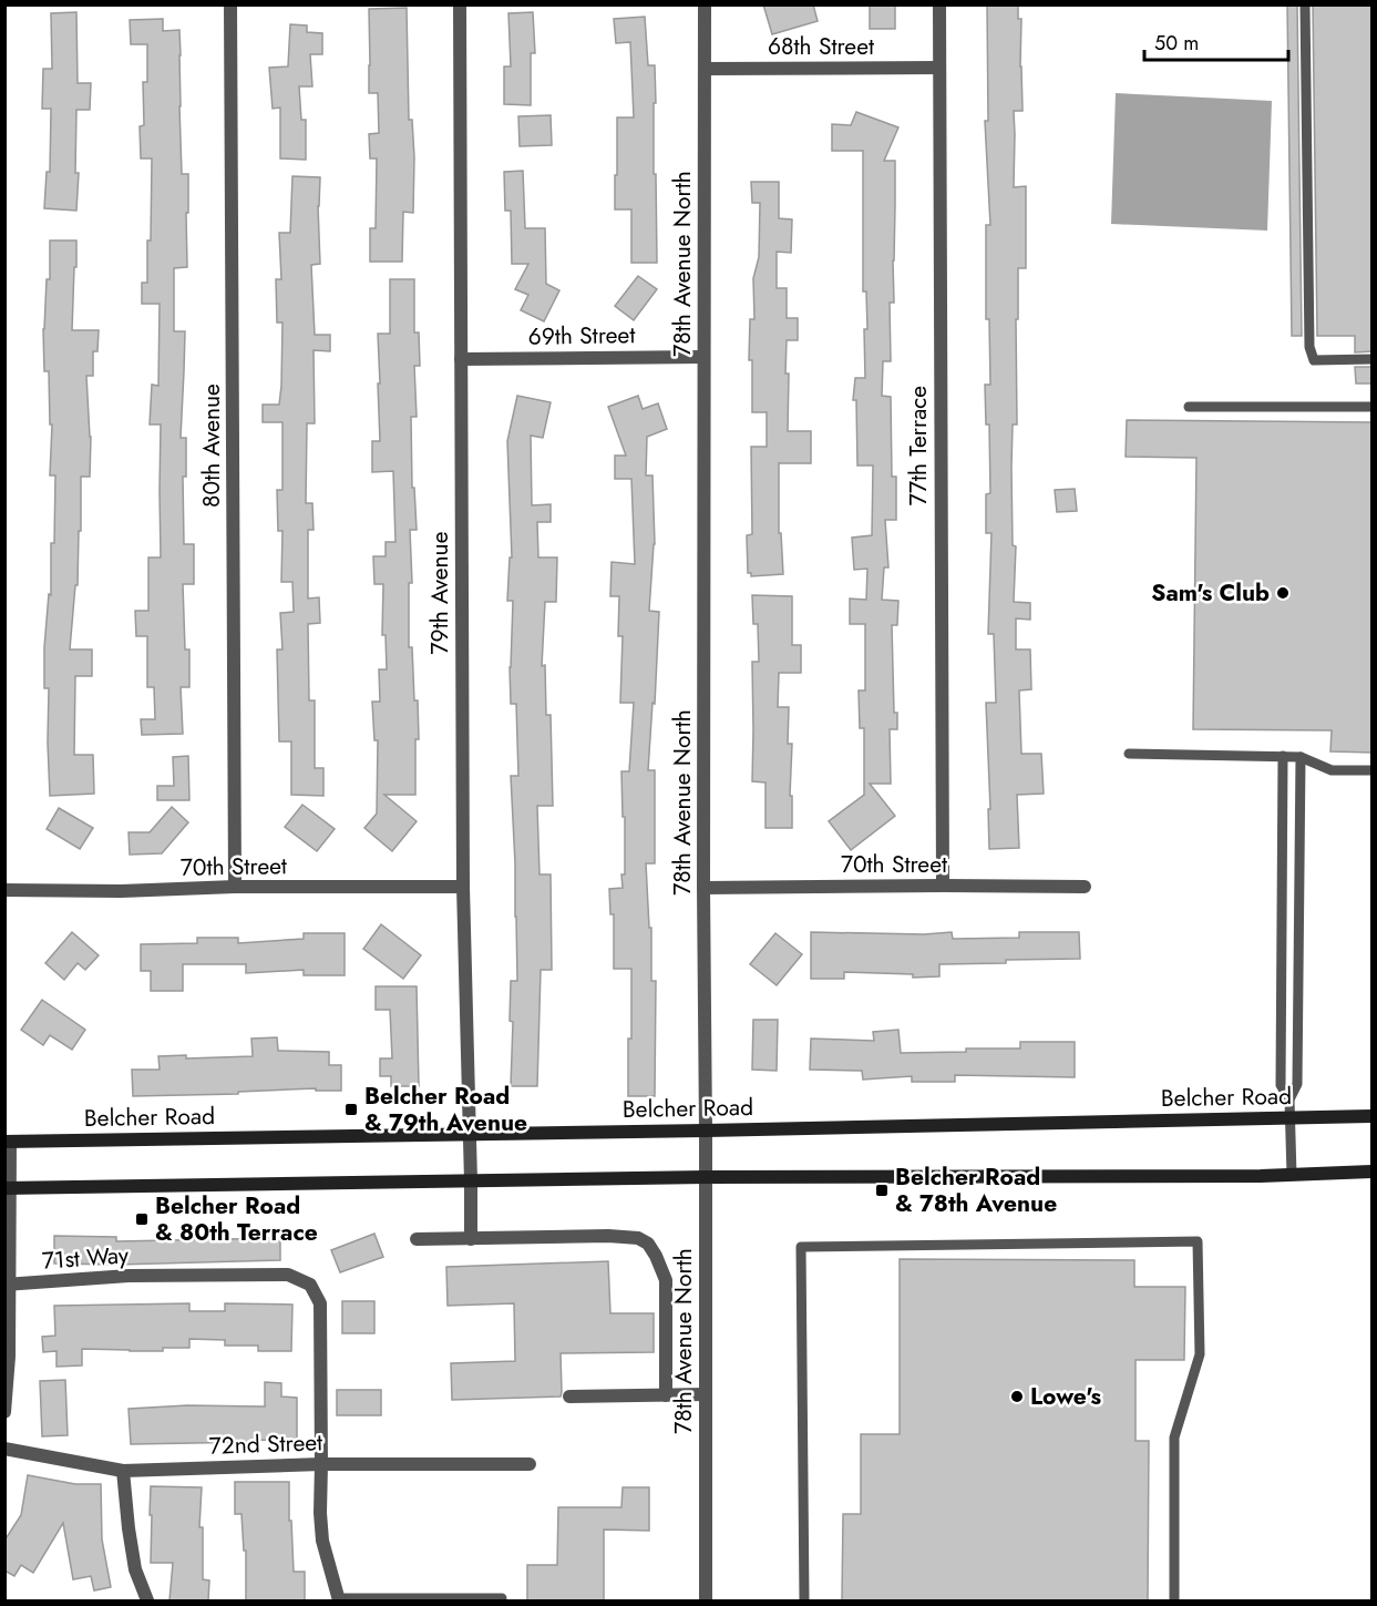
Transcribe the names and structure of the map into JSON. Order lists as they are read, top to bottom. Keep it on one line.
{"streets":{"main road":["Belcher Road"],"street":["68th Street","78th Avenue North","69th Street","80th Avenue","77th Terrace","79th Avenue","70th Street","71st Way","72nd Street"]},"crossings":[["68th Street","78th Avenue North"],["68th Street","77th Terrace"],["78th Avenue North","69th Street"],["78th Avenue North","70th Street"],["78th Avenue North","Belcher Road"],["69th Street","79th Avenue"],["80th Avenue","70th Street"],["77th Terrace","70th Street"],["79th Avenue","70th Street"],["79th Avenue","Belcher Road"],["71st Way","72nd Street"]],"places":{"other":["Sam's Club","Lowe's"],"transit":["Belcher Road & 79th Avenue","Belcher Road & 78th Avenue","Belcher Road & 80th Terrace"]},"scale_bar":"50 m"}
